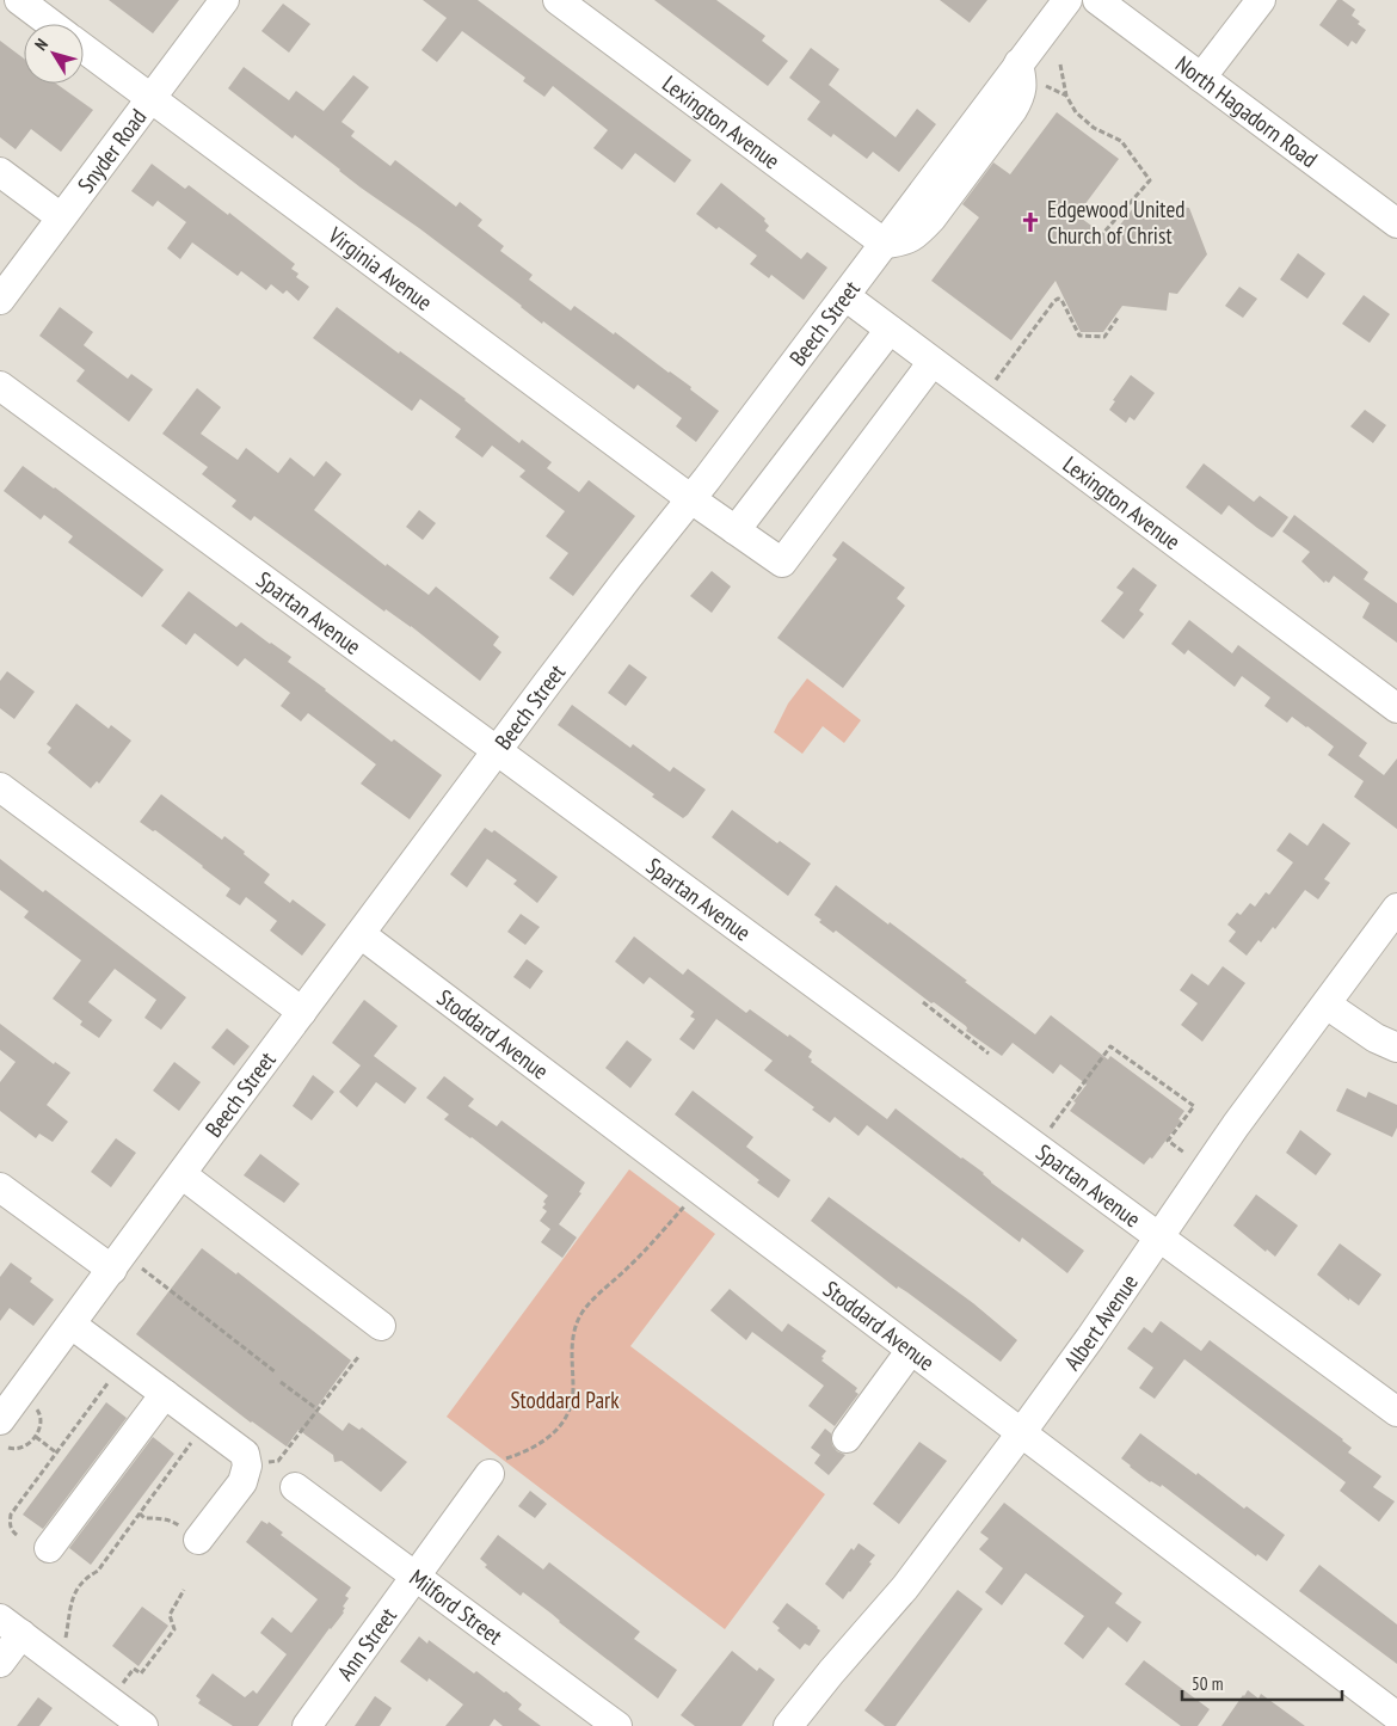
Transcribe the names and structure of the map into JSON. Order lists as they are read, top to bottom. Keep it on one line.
{"streets":{"street":["North Hagadorn Road","Lexington Avenue","Snyder Road","Virginia Avenue","Beech Street","Spartan Avenue","Stoddard Avenue","Albert Avenue","Milford Street","Ann Street"]},"crossings":[["Lexington Avenue","Virginia Avenue"],["Lexington Avenue","Beech Street"],["Snyder Road","Virginia Avenue"],["Virginia Avenue","Beech Street"],["Beech Street","Spartan Avenue"],["Beech Street","Stoddard Avenue"],["Spartan Avenue","Albert Avenue"],["Stoddard Avenue","Albert Avenue"],["Milford Street","Ann Street"]],"parks":["Stoddard Park"],"places":{"church":["Edgewood United Church of Christ"]},"scale_bar":"50 m","north":"top left"}
